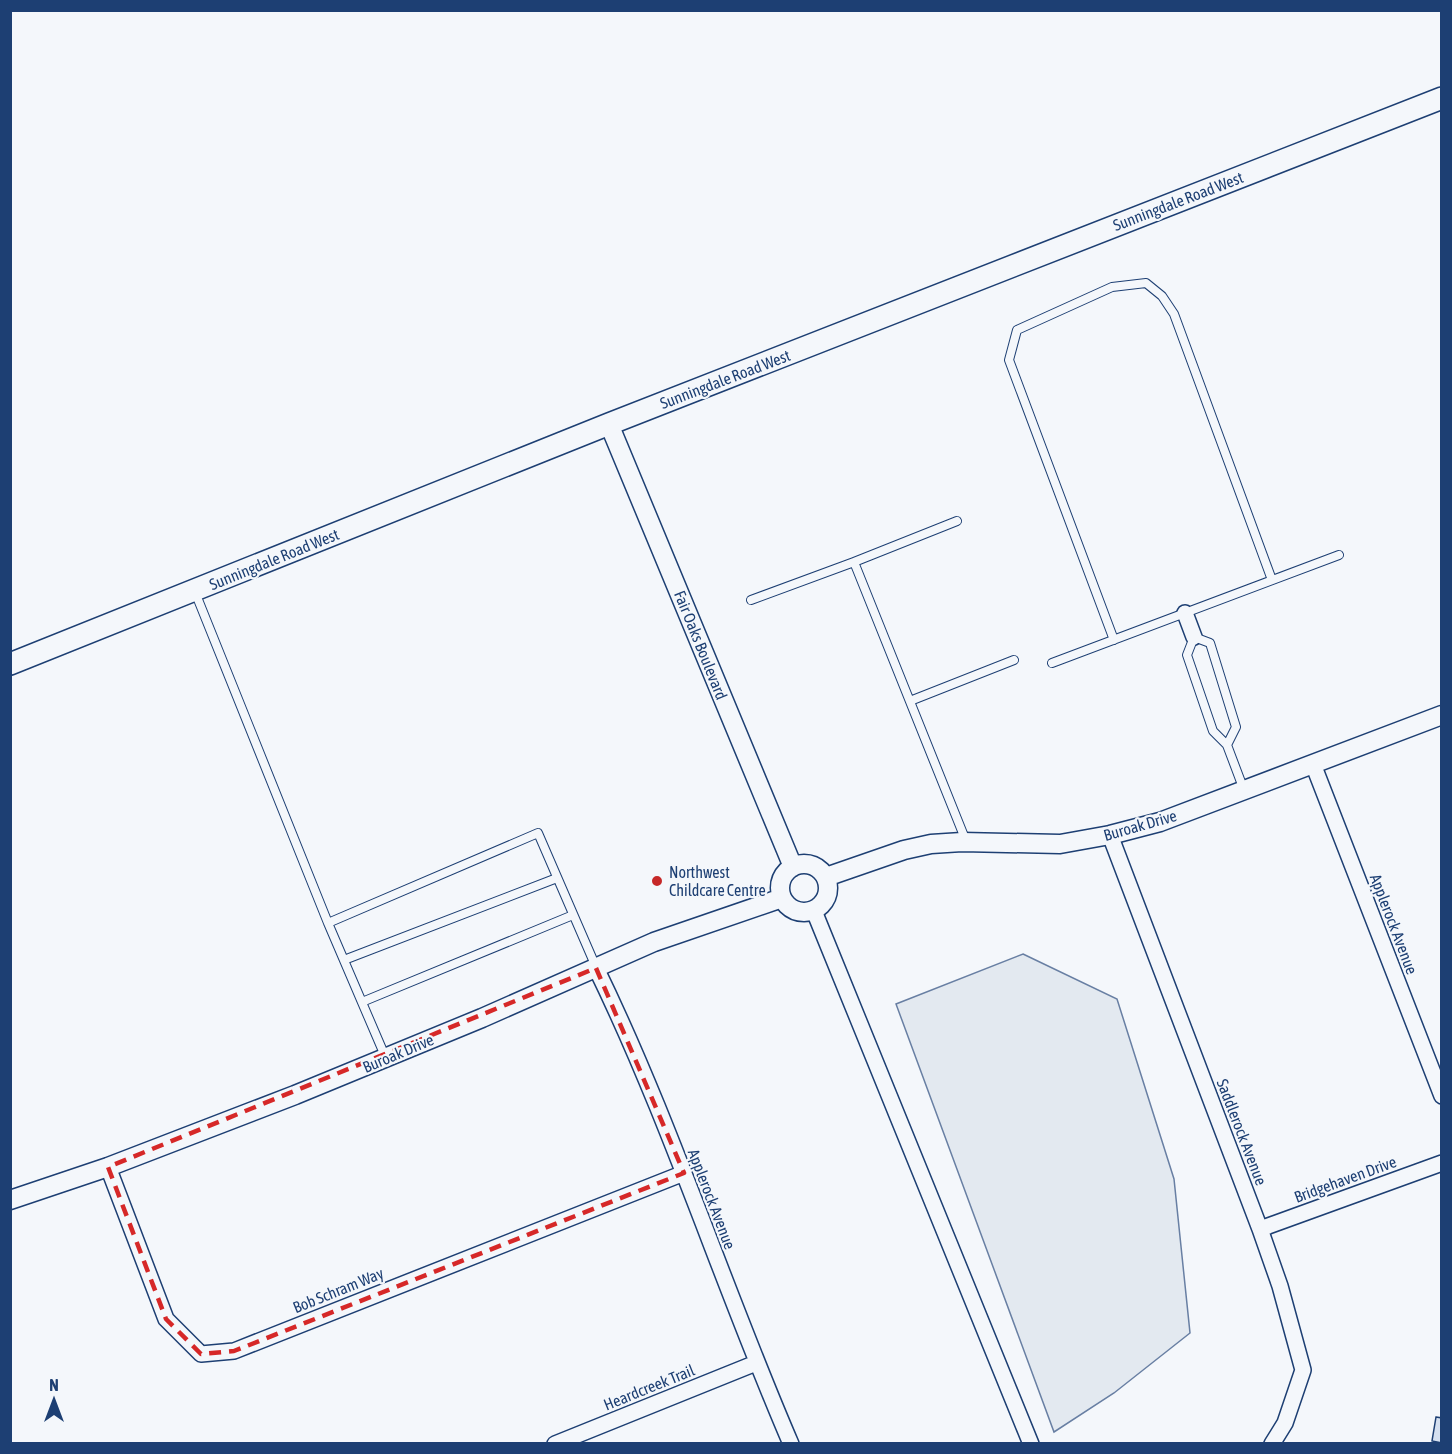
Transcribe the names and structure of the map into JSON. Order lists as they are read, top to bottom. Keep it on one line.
{"streets":{"main road":["Sunningdale Road West"],"street":["Fair Oaks Boulevard","Buroak Drive","Applerock Avenue","Saddlerock Avenue","Bridgehaven Drive","Bob Schram Way","Heardcreek Trail"]},"crossings":[["Sunningdale Road West","Fair Oaks Boulevard"],["Fair Oaks Boulevard","Buroak Drive"],["Buroak Drive","Applerock Avenue"],["Buroak Drive","Saddlerock Avenue"],["Buroak Drive","Bob Schram Way"],["Applerock Avenue","Bob Schram Way"],["Applerock Avenue","Heardcreek Trail"],["Saddlerock Avenue","Bridgehaven Drive"]],"places":["Northwest Childcare Centre"],"north":"top"}
